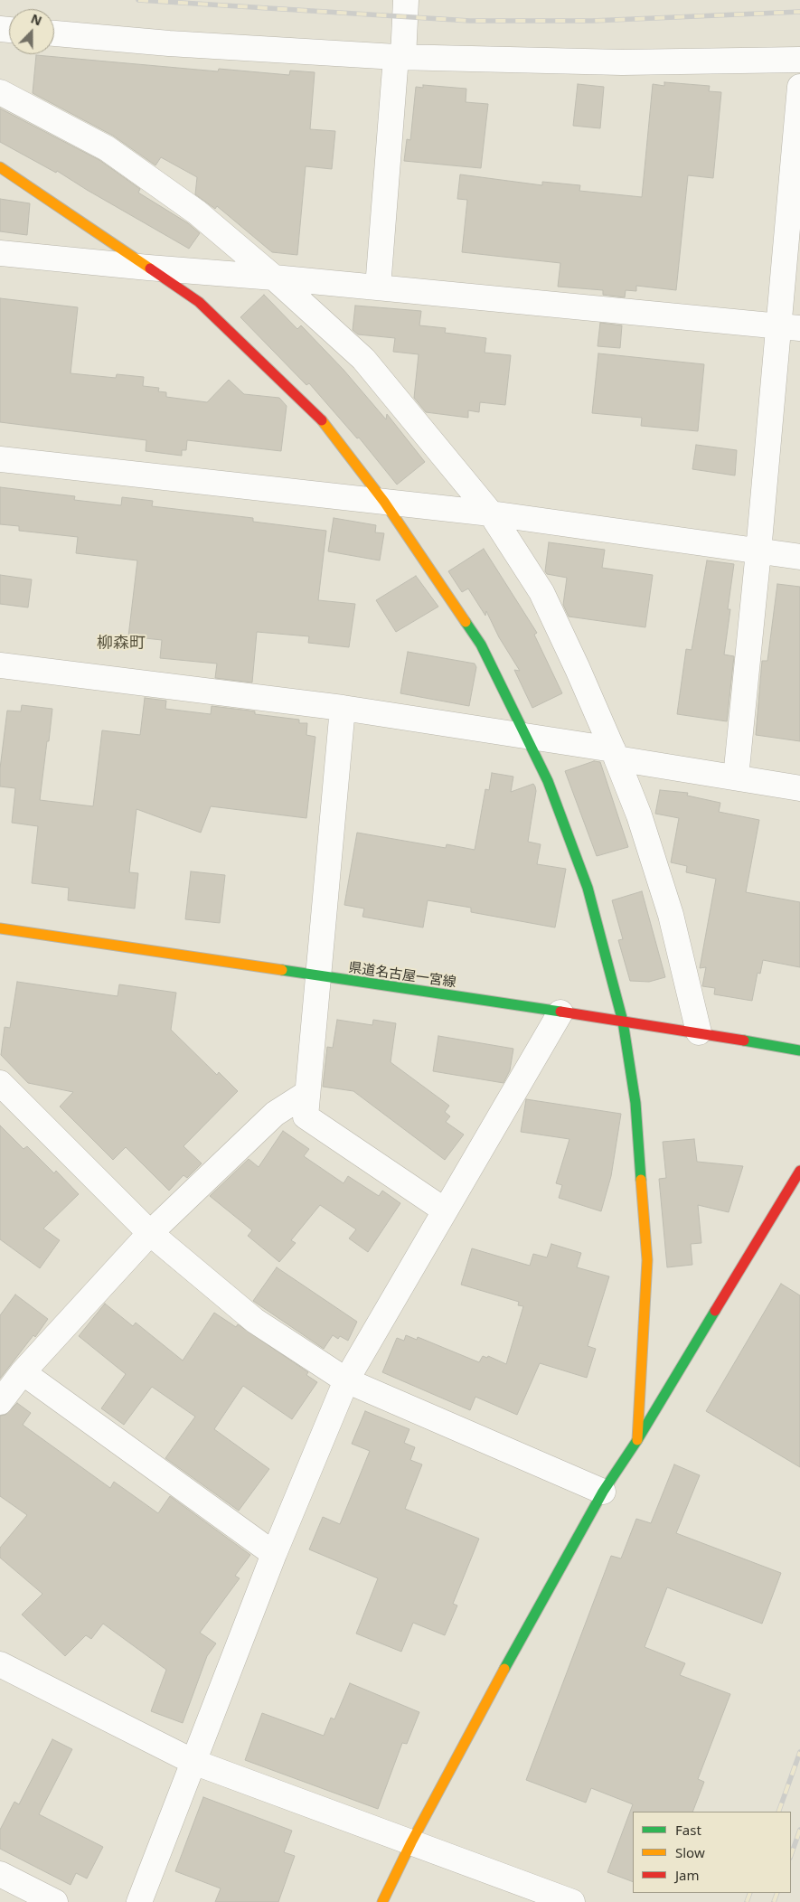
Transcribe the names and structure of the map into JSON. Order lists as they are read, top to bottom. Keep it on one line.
{"streets":{"street":["県道名古屋一宮線"]},"districts":["柳森町"],"legend":["Fast","Slow","Jam"],"north":"top"}
